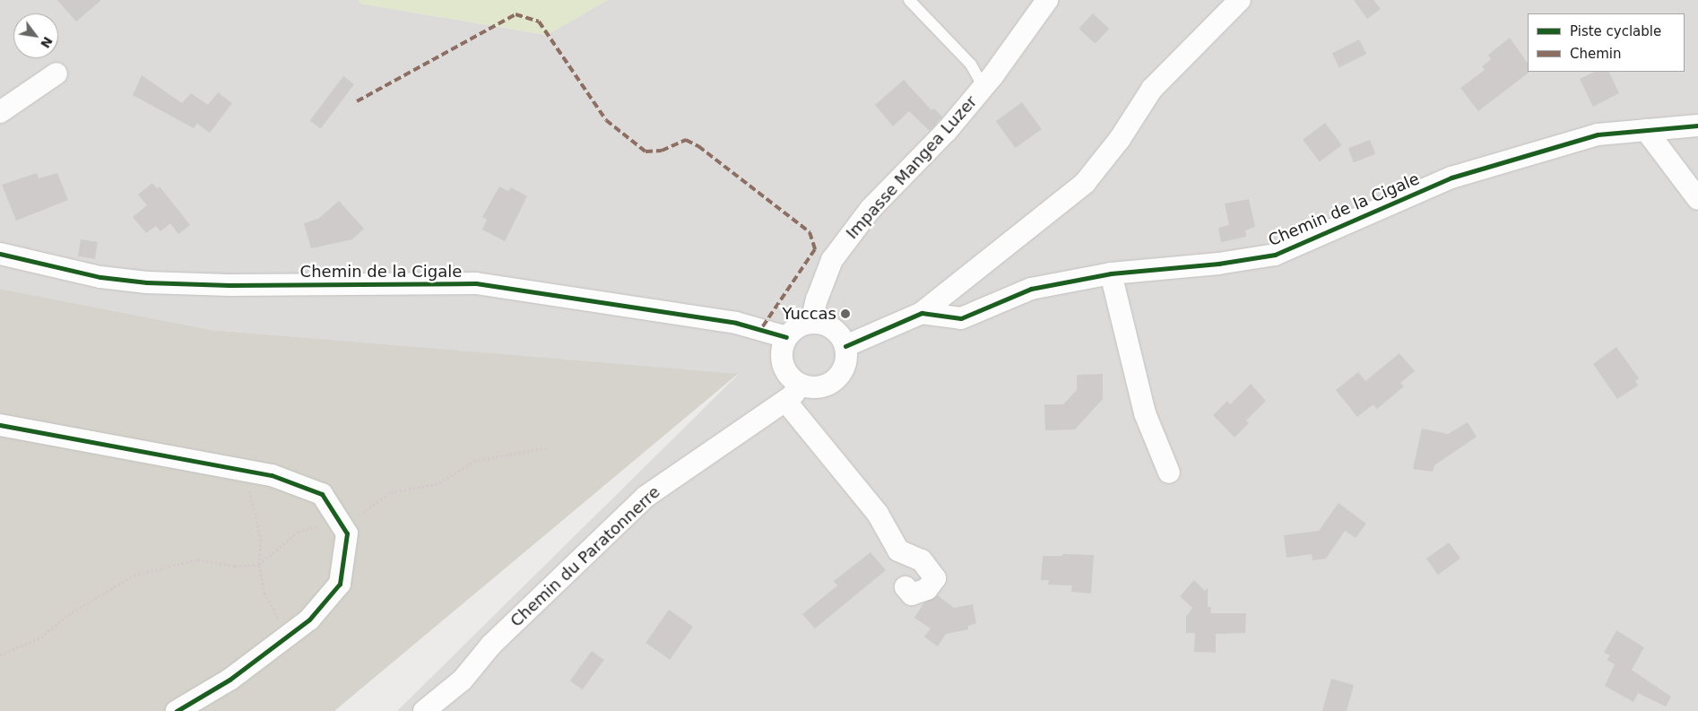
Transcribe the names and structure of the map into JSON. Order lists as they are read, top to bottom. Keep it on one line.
{"streets":{"street":["Impasse Mangea Luzer","Chemin de la Cigale","Chemin du Paratonnerre"]},"crossings":[["Impasse Mangea Luzer","Chemin de la Cigale"],["Impasse Mangea Luzer","Chemin du Paratonnerre"],["Chemin de la Cigale","Chemin du Paratonnerre"]],"places":["Yuccas"],"legend":["Piste cyclable","Chemin"],"north":"bottom right"}
